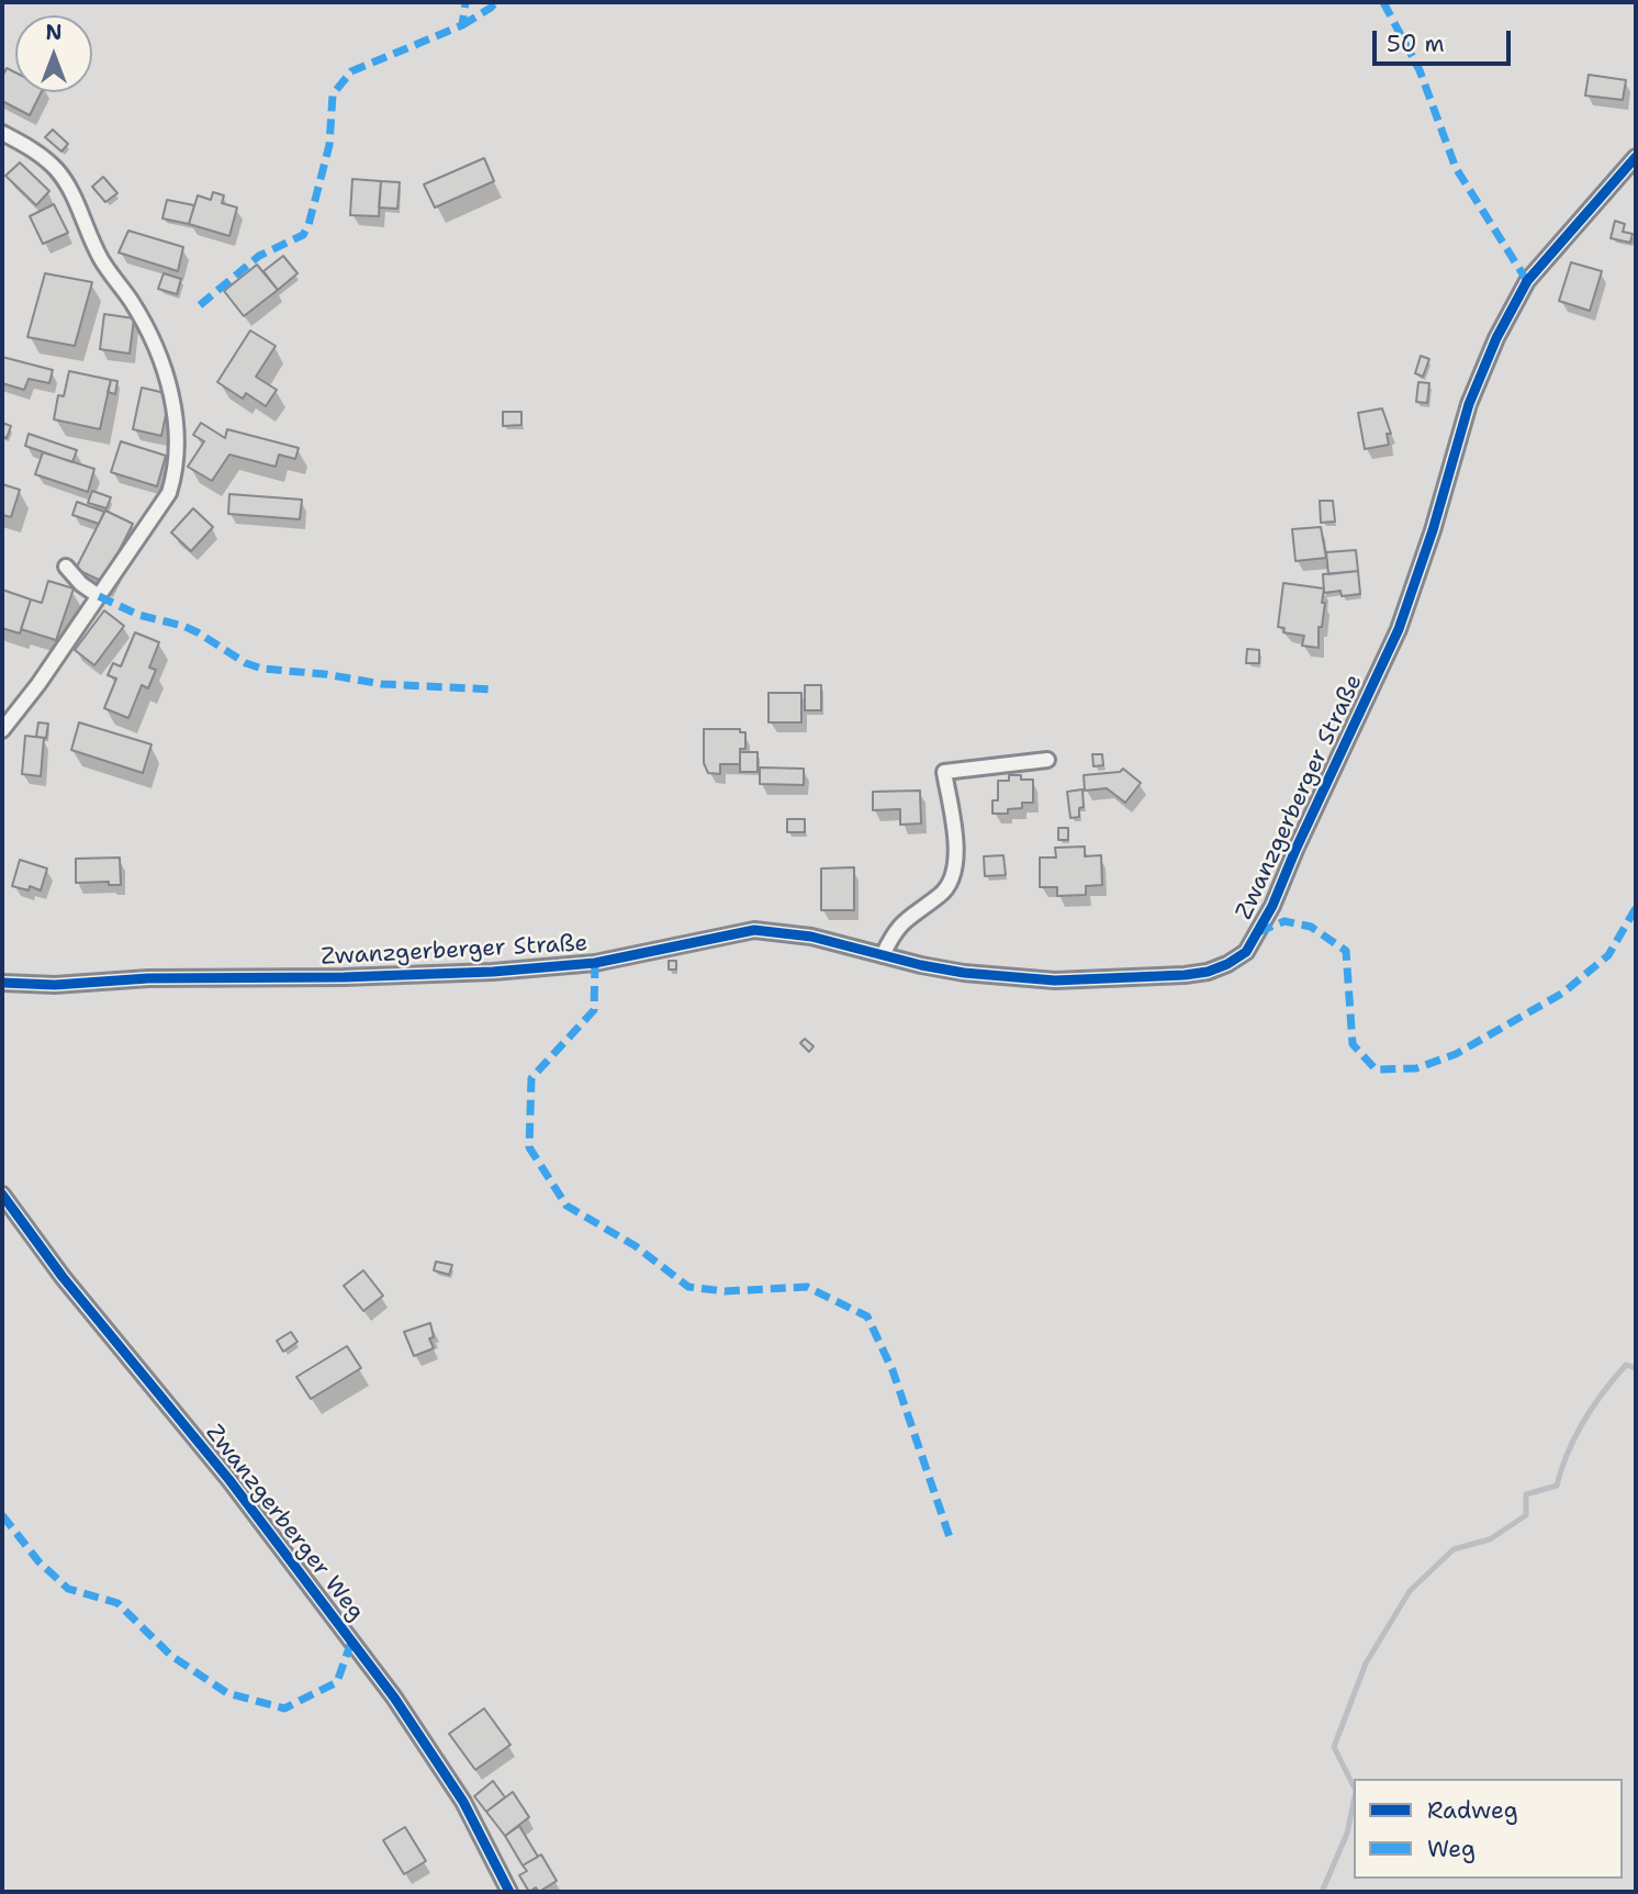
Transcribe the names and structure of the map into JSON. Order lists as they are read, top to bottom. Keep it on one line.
{"streets":{"street":["Zwanzgerberger Straße","Zwanzgerberger Weg"]},"legend":["Radweg","Weg"],"scale_bar":"50 m","north":"top"}
